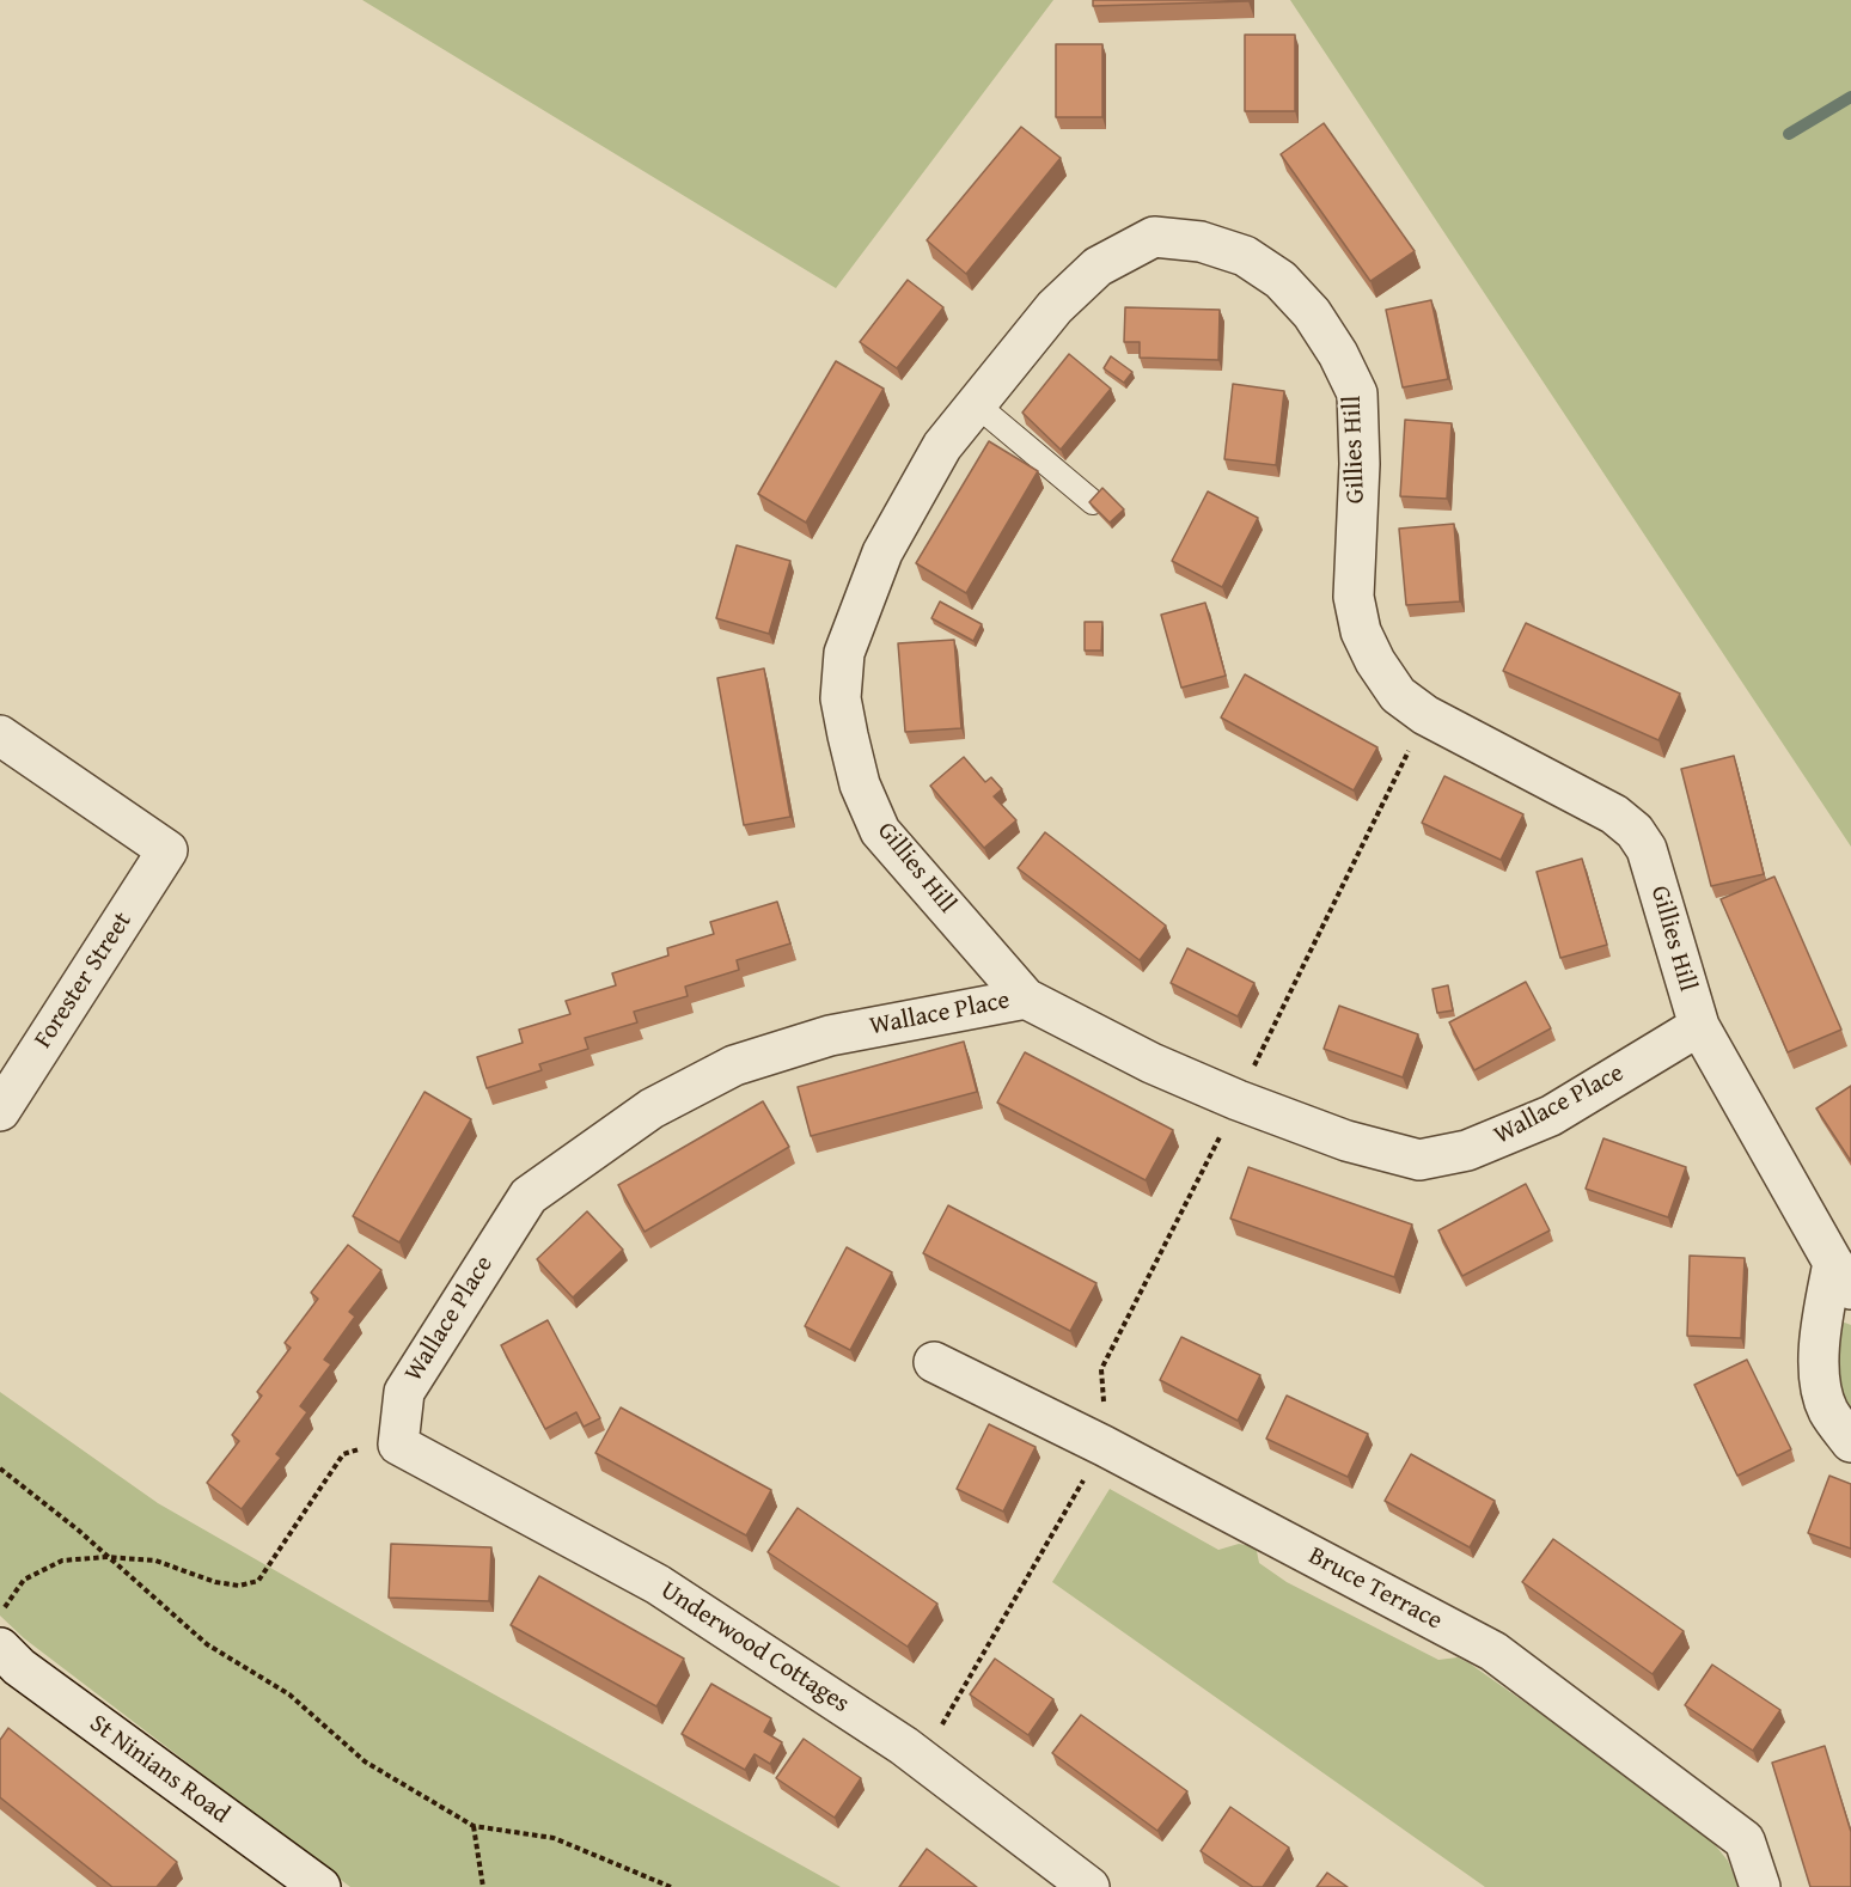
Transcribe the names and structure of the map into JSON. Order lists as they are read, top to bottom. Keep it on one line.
{"streets":{"street":["Gillies Hill","Forester Street","Wallace Place","Bruce Terrace","Underwood Cottages","St Ninians Road"]},"crossings":[["Gillies Hill","Wallace Place"],["Wallace Place","Underwood Cottages"]]}
